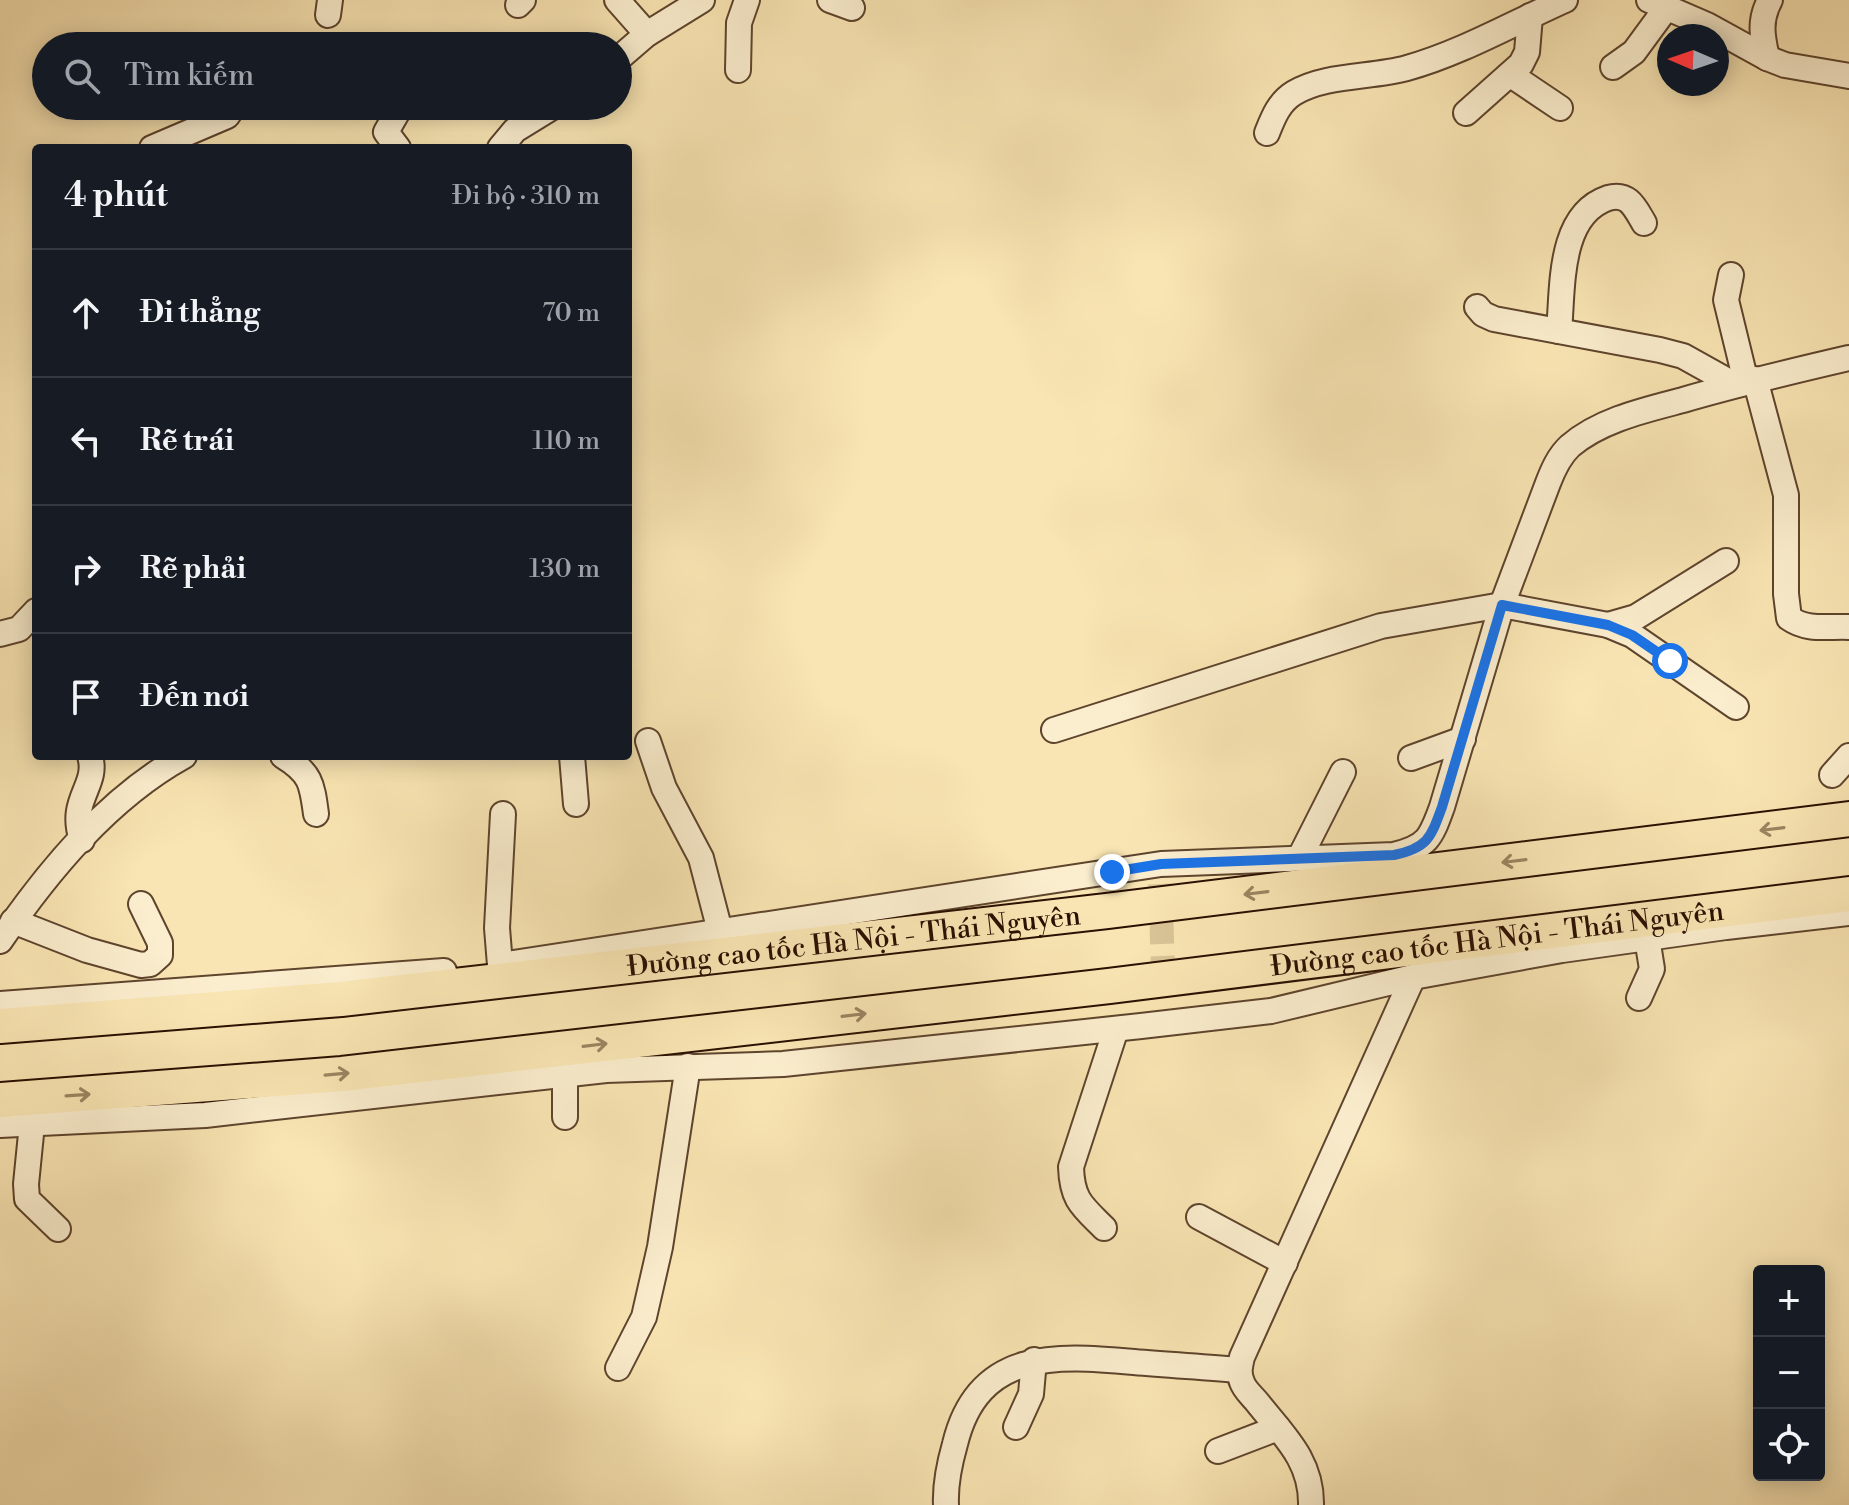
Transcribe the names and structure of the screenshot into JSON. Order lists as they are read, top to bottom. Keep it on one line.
{"streets":{"highway":["Đường cao tốc Hà Nội - Thái Nguyên"]},"north":"left","page":{"search":"Tìm kiếm","heading":["4 phút","Đi bộ · 310 m"],"list":[["Đi thẳng","70 m"],["Rẽ trái","110 m"],["Rẽ phải","130 m"],"Đến nơi"],"map_buttons":["+","−"]}}
